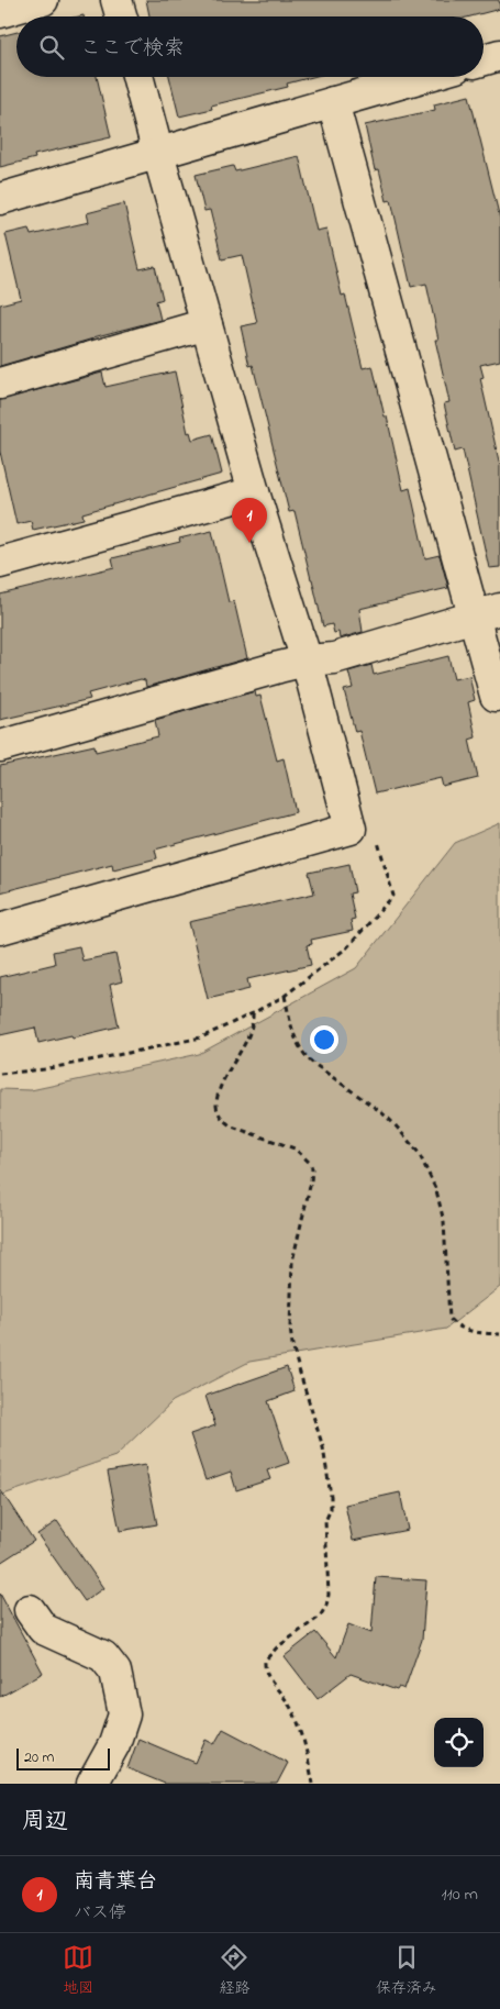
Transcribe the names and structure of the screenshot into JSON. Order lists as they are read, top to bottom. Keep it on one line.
{"scale_bar":"20 m","page":{"search":"ここで検索","pins":"1","scale":"20 m","heading":"周辺","list":[{"mark":"1","name":"南青葉台","note":"バス停","value":"110 m"}],"nav":["地図","経路","保存済み"]}}
